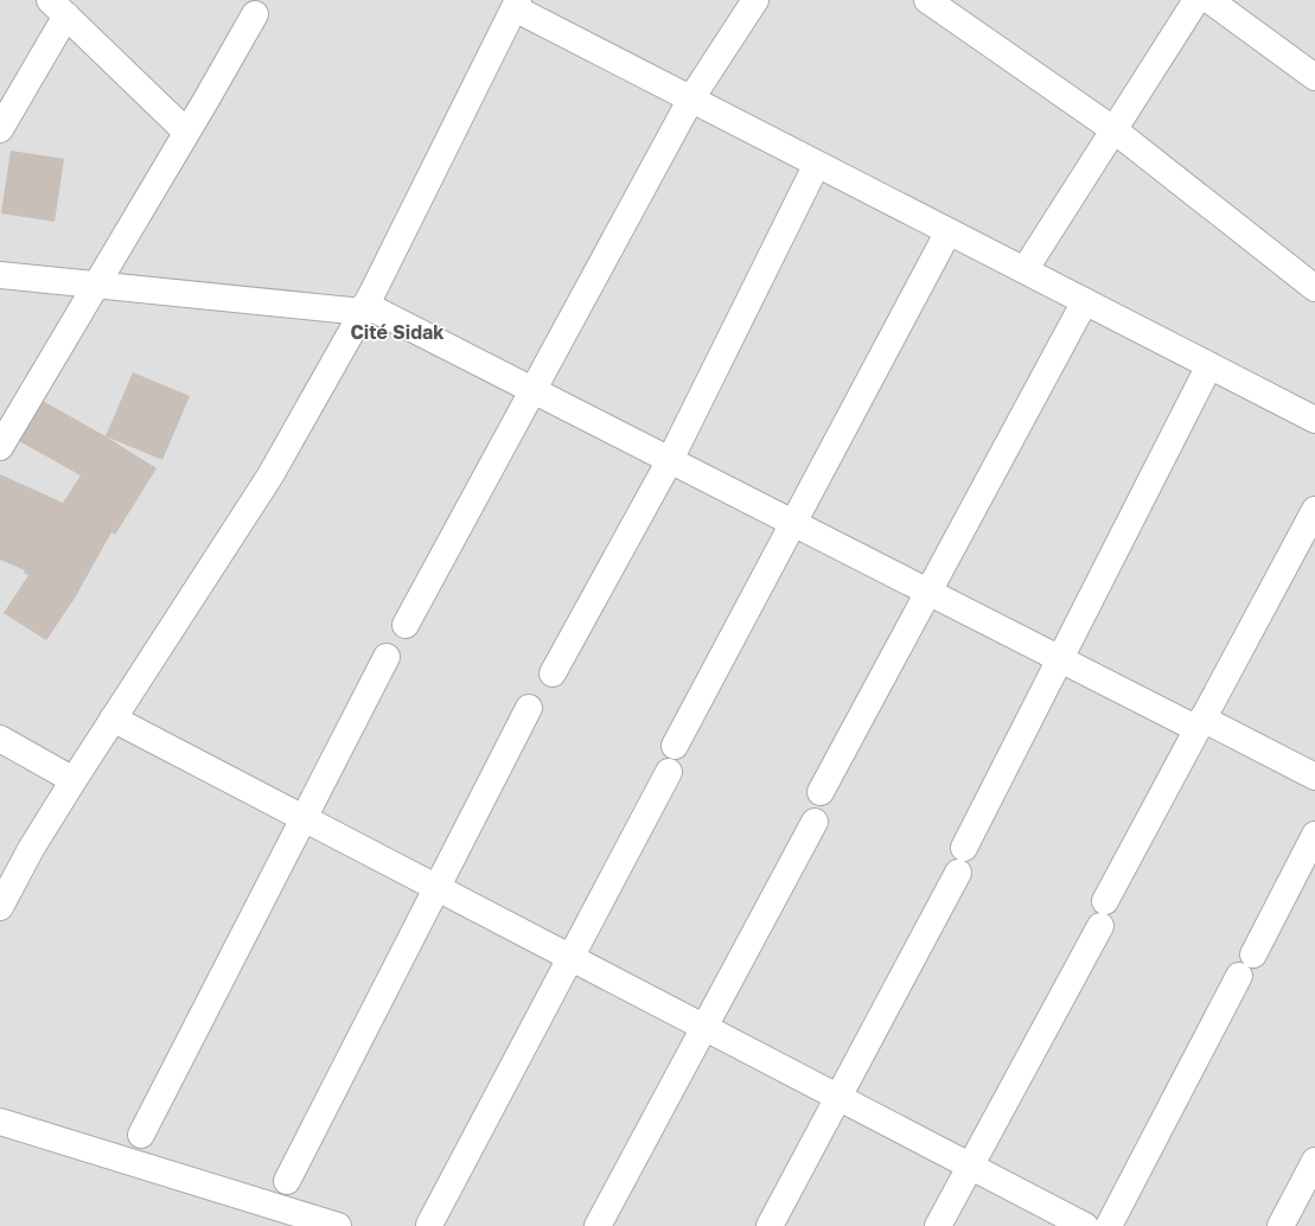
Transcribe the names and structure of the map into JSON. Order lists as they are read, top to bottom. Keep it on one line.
{"districts":["Cité Sidak"]}
